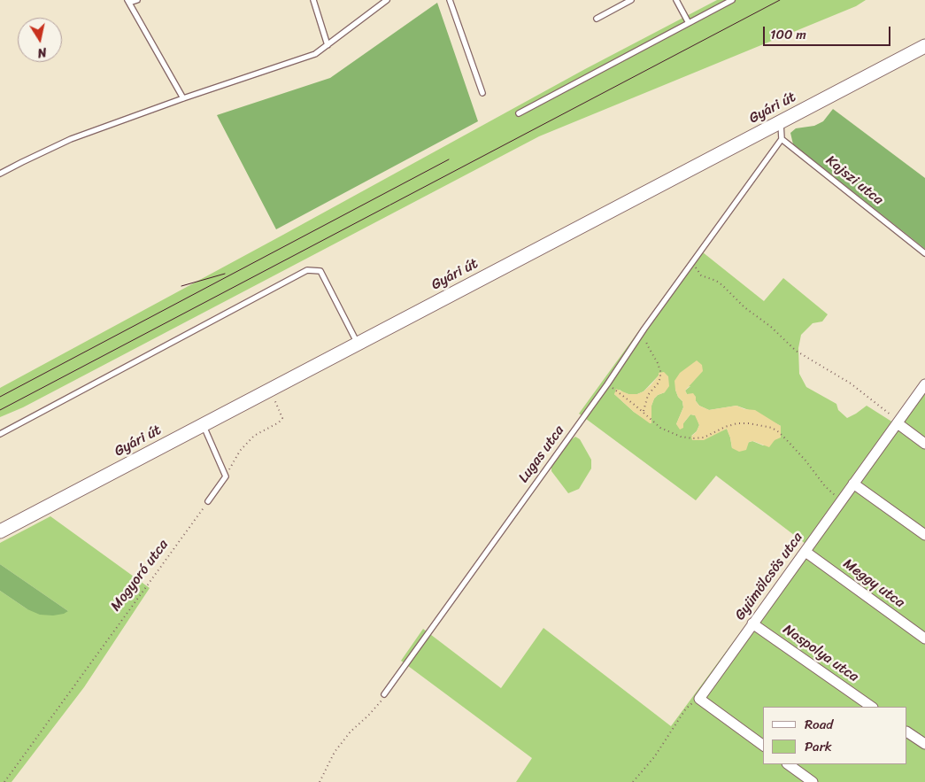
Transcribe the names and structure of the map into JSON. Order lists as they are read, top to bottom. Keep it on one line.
{"streets":{"street":["Gyári út","Gyümölcsös utca","Meggy utca","Naspolya utca"],"lane":["Kajszi utca","Lugas utca"],"path":["Mogyoró utca"]},"crossings":[["Kajszi utca","Lugas utca"],["Gyümölcsös utca","Meggy utca"],["Gyümölcsös utca","Naspolya utca"]],"legend":["Road","Park"],"scale_bar":"100 m","north":"bottom"}
